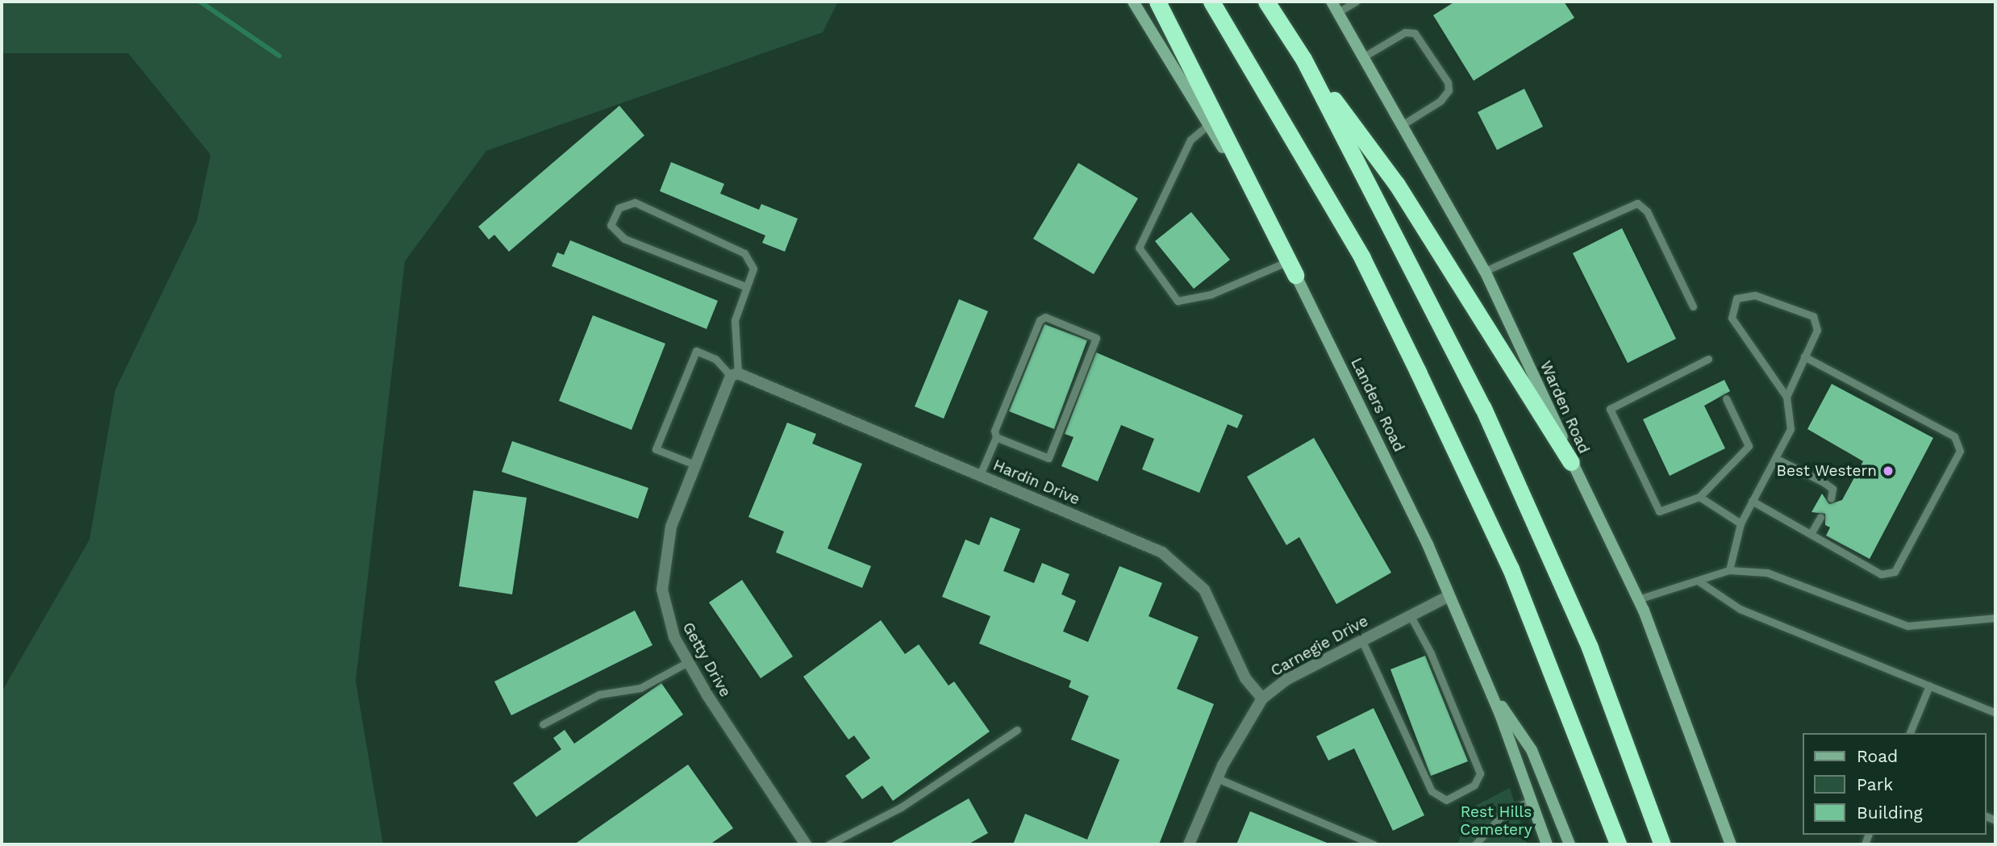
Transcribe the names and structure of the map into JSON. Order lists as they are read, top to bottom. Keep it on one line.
{"streets":{"main road":["Landers Road","Warden Road"],"street":["Hardin Drive","Carnegie Drive","Getty Drive"]},"crossings":[["Landers Road","Carnegie Drive"],["Hardin Drive","Carnegie Drive"],["Hardin Drive","Getty Drive"]],"parks":["Rest Hills Cemetery"],"places":["Best Western"],"legend":["Road","Park","Building"]}
